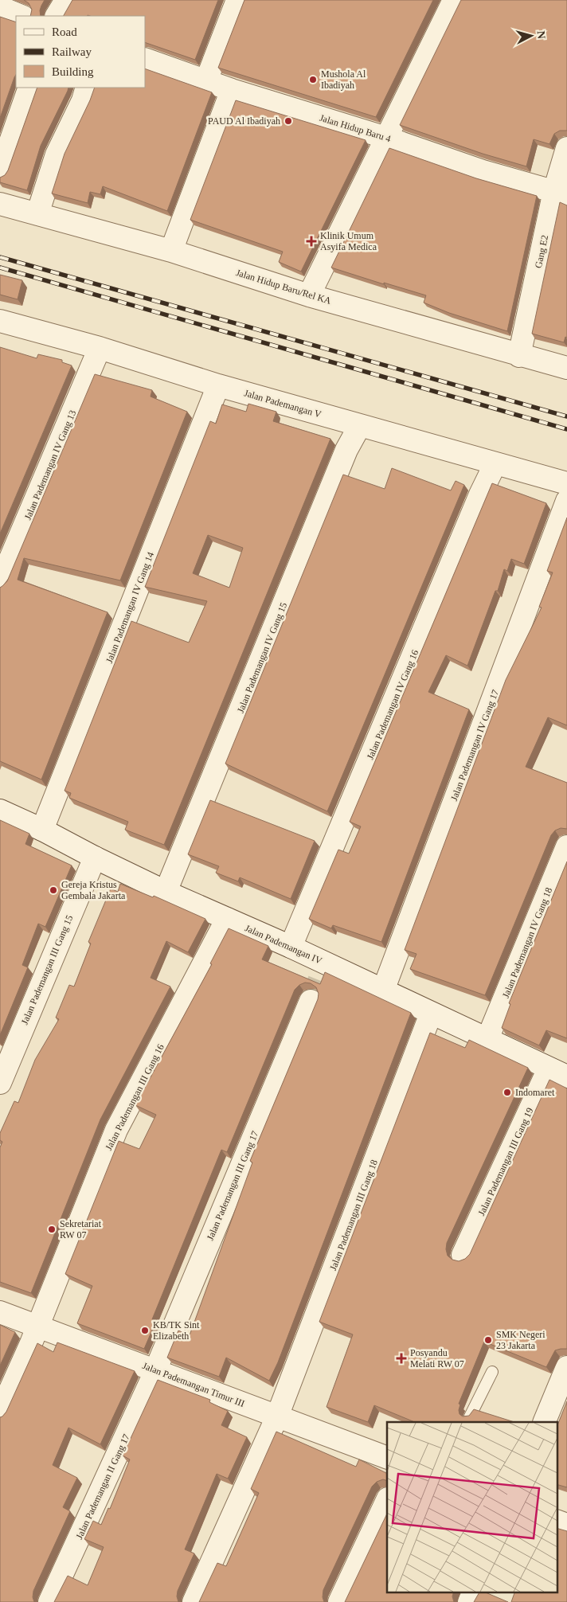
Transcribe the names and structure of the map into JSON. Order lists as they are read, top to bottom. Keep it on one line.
{"streets":{"street":["Jalan Hidup Baru 4","Gang E2","Jalan Hidup Baru/Rel KA","Jalan Pademangan V","Jalan Pademangan IV Gang 13","Jalan Pademangan IV Gang 14","Jalan Pademangan IV Gang 15","Jalan Pademangan IV Gang 16","Jalan Pademangan IV Gang 17","Jalan Pademangan IV Gang 18","Jalan Pademangan IV","Jalan Pademangan III Gang 15","Jalan Pademangan III Gang 16","Jalan Pademangan III Gang 19","Jalan Pademangan III Gang 17","Jalan Pademangan III Gang 18","Jalan Pademangan Timur III","Jalan Pademangan II Gang 17"]},"crossings":[["Jalan Hidup Baru 4","Gang E2"],["Gang E2","Jalan Hidup Baru/Rel KA"],["Jalan Pademangan V","Jalan Pademangan IV Gang 13"],["Jalan Pademangan V","Jalan Pademangan IV Gang 14"],["Jalan Pademangan V","Jalan Pademangan IV Gang 15"],["Jalan Pademangan V","Jalan Pademangan IV Gang 16"],["Jalan Pademangan IV Gang 14","Jalan Pademangan IV"],["Jalan Pademangan IV Gang 15","Jalan Pademangan IV"],["Jalan Pademangan IV Gang 16","Jalan Pademangan IV"],["Jalan Pademangan IV Gang 17","Jalan Pademangan IV"],["Jalan Pademangan IV Gang 18","Jalan Pademangan IV"],["Jalan Pademangan IV","Jalan Pademangan III Gang 15"],["Jalan Pademangan IV","Jalan Pademangan III Gang 16"],["Jalan Pademangan IV","Jalan Pademangan III Gang 19"],["Jalan Pademangan IV","Jalan Pademangan III Gang 18"],["Jalan Pademangan III Gang 16","Jalan Pademangan Timur III"],["Jalan Pademangan III Gang 17","Jalan Pademangan Timur III"],["Jalan Pademangan III Gang 17","Jalan Pademangan II Gang 17"],["Jalan Pademangan III Gang 18","Jalan Pademangan Timur III"],["Jalan Pademangan Timur III","Jalan Pademangan II Gang 17"]],"places":{"other":["Mushola Al Ibadiyah","PAUD Al Ibadiyah","Gereja Kristus Gembala Jakarta","Indomaret","Sekretariat RW 07","KB/TK Sint Elizabeth","SMK Negeri 23 Jakarta"],"health":["Klinik Umum Asyifa Medica","Posyandu Melati RW 07"]},"legend":["Road","Railway","Building"],"north":"right"}
